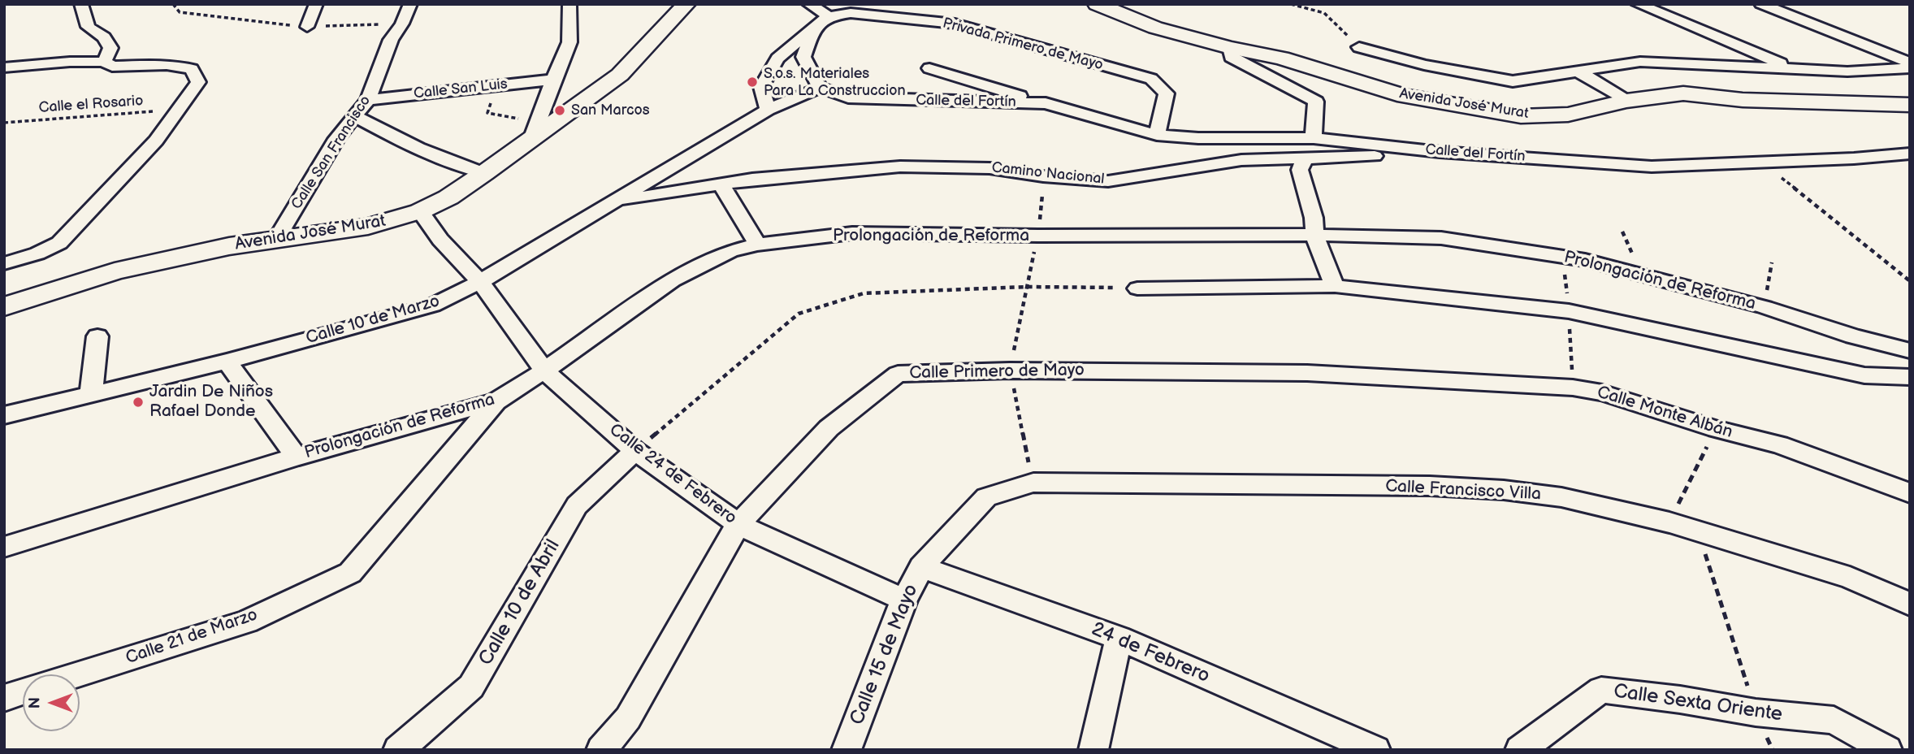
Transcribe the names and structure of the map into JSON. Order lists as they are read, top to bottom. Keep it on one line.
{"streets":{"street":["Privada Primero de Mayo","Calle San Luis","Calle del Fortín","Avenida José Murat","Calle San Francisco","Camino Nacional","Prolongación de Reforma","Calle 10 de Marzo","Calle Primero de Mayo","Calle Monte Albán","Calle 24 de Febrero","Calle Francisco Villa","Calle 10 de Abril","Calle 21 de Marzo","24 de Febrero","Calle 15 de Mayo","Calle Sexta Oriente"],"path":["Calle el Rosario"]},"crossings":[["Privada Primero de Mayo","Calle del Fortín"],["Calle San Luis","Calle San Francisco"],["Calle del Fortín","Camino Nacional"],["Calle del Fortín","Calle 10 de Marzo"],["Avenida José Murat","Calle San Francisco"],["Avenida José Murat","Calle 24 de Febrero"],["Camino Nacional","Calle 10 de Marzo"],["Prolongación de Reforma","Calle 24 de Febrero"],["Prolongación de Reforma","Calle 21 de Marzo"],["Calle 10 de Marzo","Calle 24 de Febrero"],["Calle Primero de Mayo","Calle Monte Albán"],["Calle Primero de Mayo","Calle 24 de Febrero"],["Calle 24 de Febrero","Calle 10 de Abril"],["Calle 24 de Febrero","Calle 15 de Mayo"],["Calle Francisco Villa","Calle 15 de Mayo"],["24 de Febrero","Calle 15 de Mayo"]],"places":["S.o.s. Materiales Para La Construccion","San Marcos","Jardin De Niños Rafael Donde"],"north":"left"}
